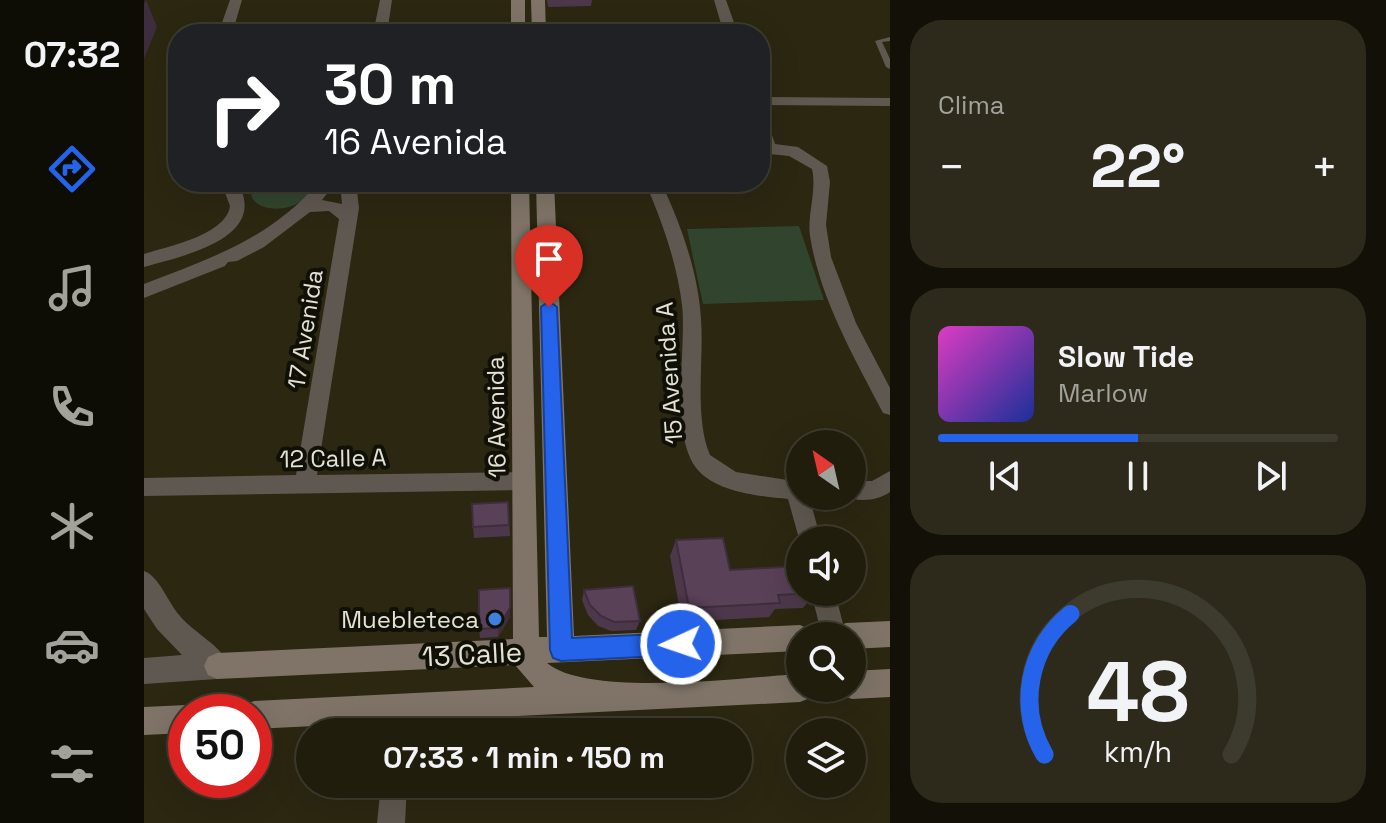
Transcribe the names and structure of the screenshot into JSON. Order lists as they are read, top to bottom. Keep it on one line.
{"streets":{"main road":["16 Avenida","13 Calle"],"street":["17 Avenida","15 Avenida A","12 Calle A"]},"crossings":[["17 Avenida","12 Calle A"],["16 Avenida","12 Calle A"],["16 Avenida","13 Calle"]],"places":["Muebleteca"],"north":"top left","page":{"tabs":"07:32","tile":"Clima","turn":["30 m","16 Avenida"],"heat":["−","22°","+"],"song":["Slow Tide","Marlow"],"limit":"50","trip":"07:33 · 1 min · 150 m","gauge":["48","km/h"]}}
